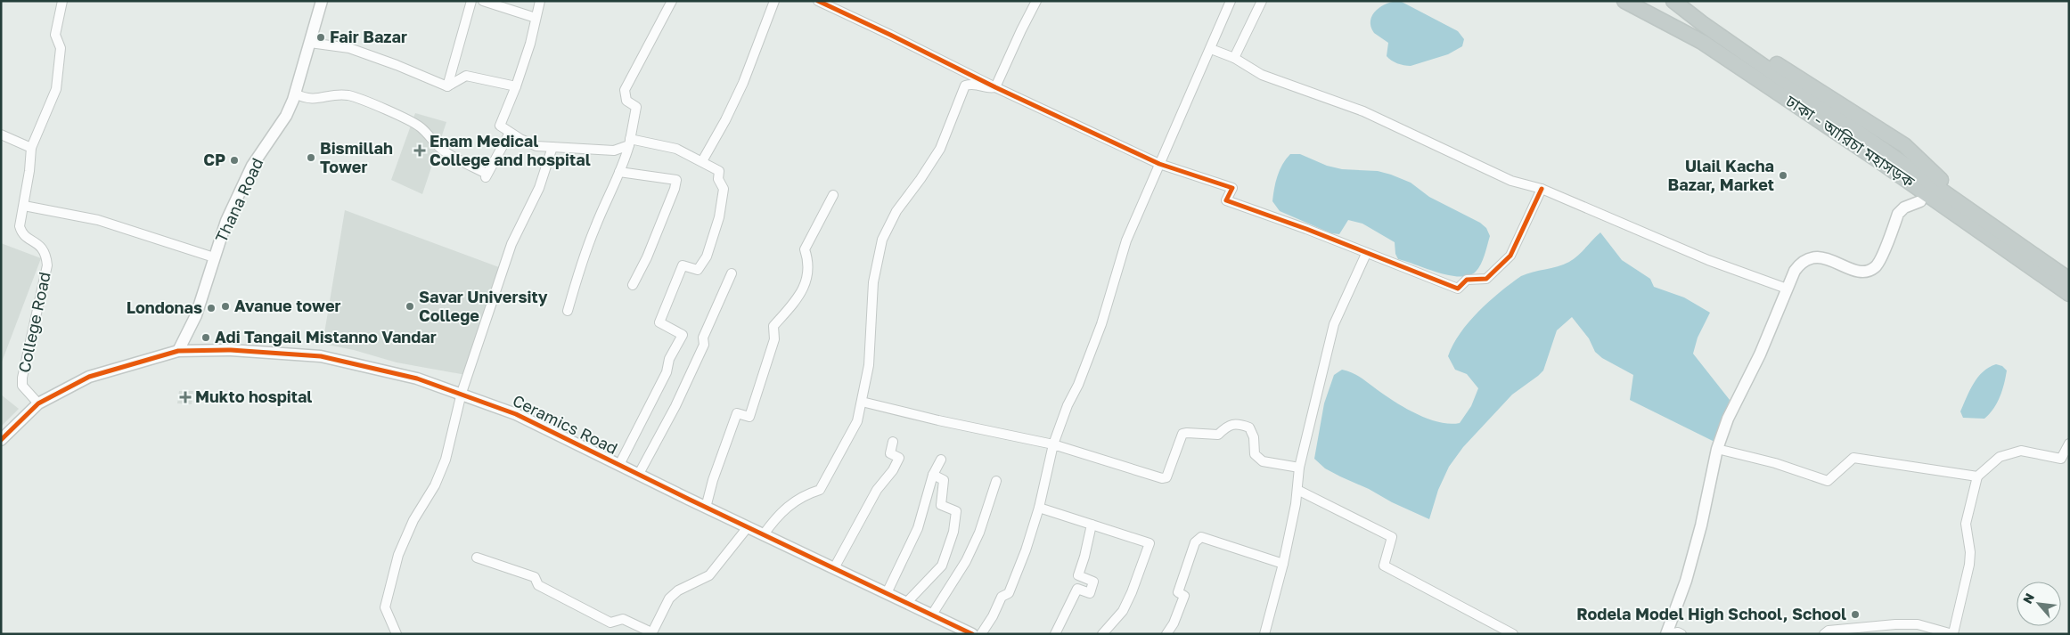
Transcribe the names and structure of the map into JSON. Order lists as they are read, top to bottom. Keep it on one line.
{"streets":{"highway":["ঢাকা - আরিচা মহাসড়ক"],"street":["Thana Road","College Road","Ceramics Road"]},"crossings":[["Thana Road","Ceramics Road"],["College Road","Ceramics Road"]],"places":{"other":["Fair Bazar","Bismillah Tower","CP","Ulail Kacha Bazar, Market","Avanue tower","Savar University College","Londonas","Adi Tangail Mistanno Vandar","Rodela Model High School, School"],"health":["Enam Medical College and hospital","Mukto hospital"]},"north":"top left"}
